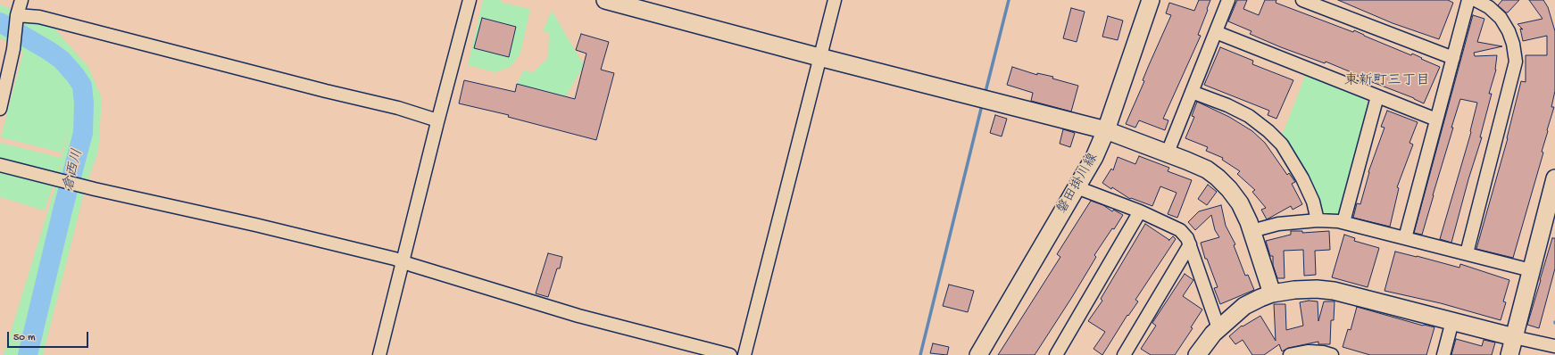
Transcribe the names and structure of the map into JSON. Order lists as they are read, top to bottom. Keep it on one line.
{"streets":{"street":["磐田掛川線"]},"districts":["東新町三丁目"],"water":["倉西川"],"scale_bar":"50 m"}
